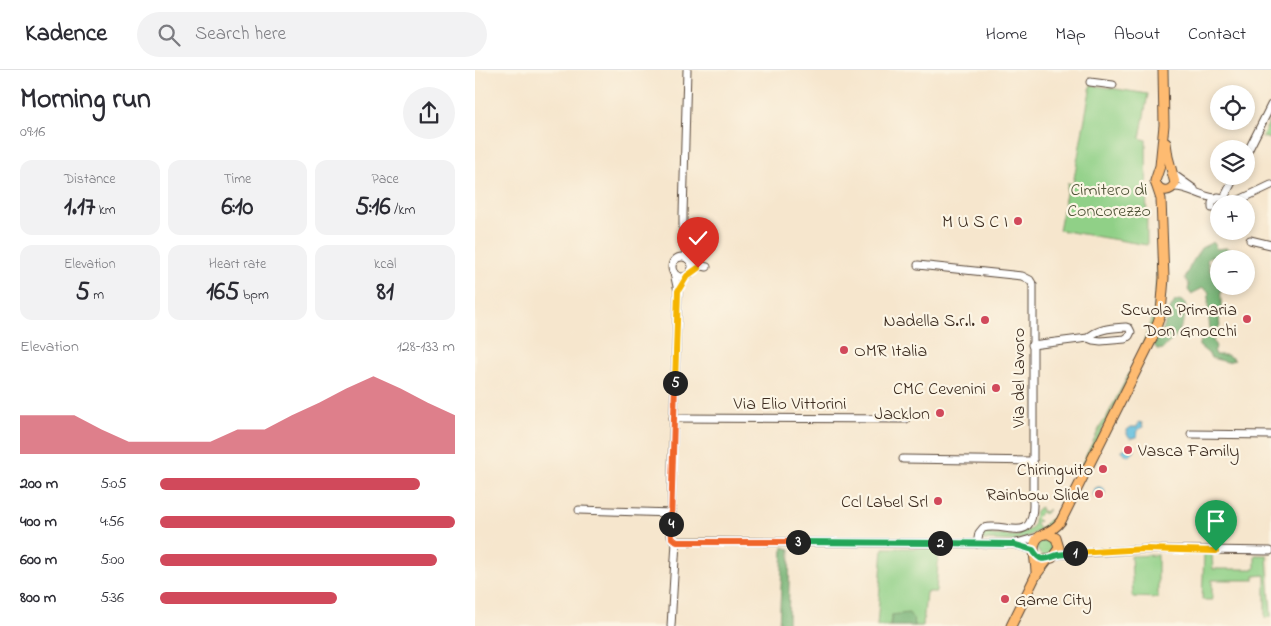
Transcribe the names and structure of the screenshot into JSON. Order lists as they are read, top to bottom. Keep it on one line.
{"streets":{"street":["Via del Lavoro","Via Elio Vittorini"]},"parks":["Cimitero di Concorezzo"],"places":["M U S C I","Scuola Primaria Don Gnocchi","Nadella S.r.l.","OMR Italia","CMC Cevenini","Jacklon","Vasca Family","Chiringuito","Rainbow Slide","Ccl Label Srl","Game City"],"page":{"header":"Kadence","search":"Search here","nav":["Home","Map","About","Contact"],"heading":["Morning run","09:16"],"map_buttons":["+","−"],"stats":[["Distance","1.17 km"],["Time","6:10"],["Pace","5:16 /km"],["Elevation","5 m"],["Heart rate","165 bpm"],["kcal","81"]],"chart":["Elevation","128–133 m"],"pins":["5","4","3","2","1"],"list":[{"name":"200 m","note":"5:05"},{"name":"400 m","note":"4:56"},{"name":"600 m","note":"5:00"},{"name":"800 m","note":"5:36"}]}}
